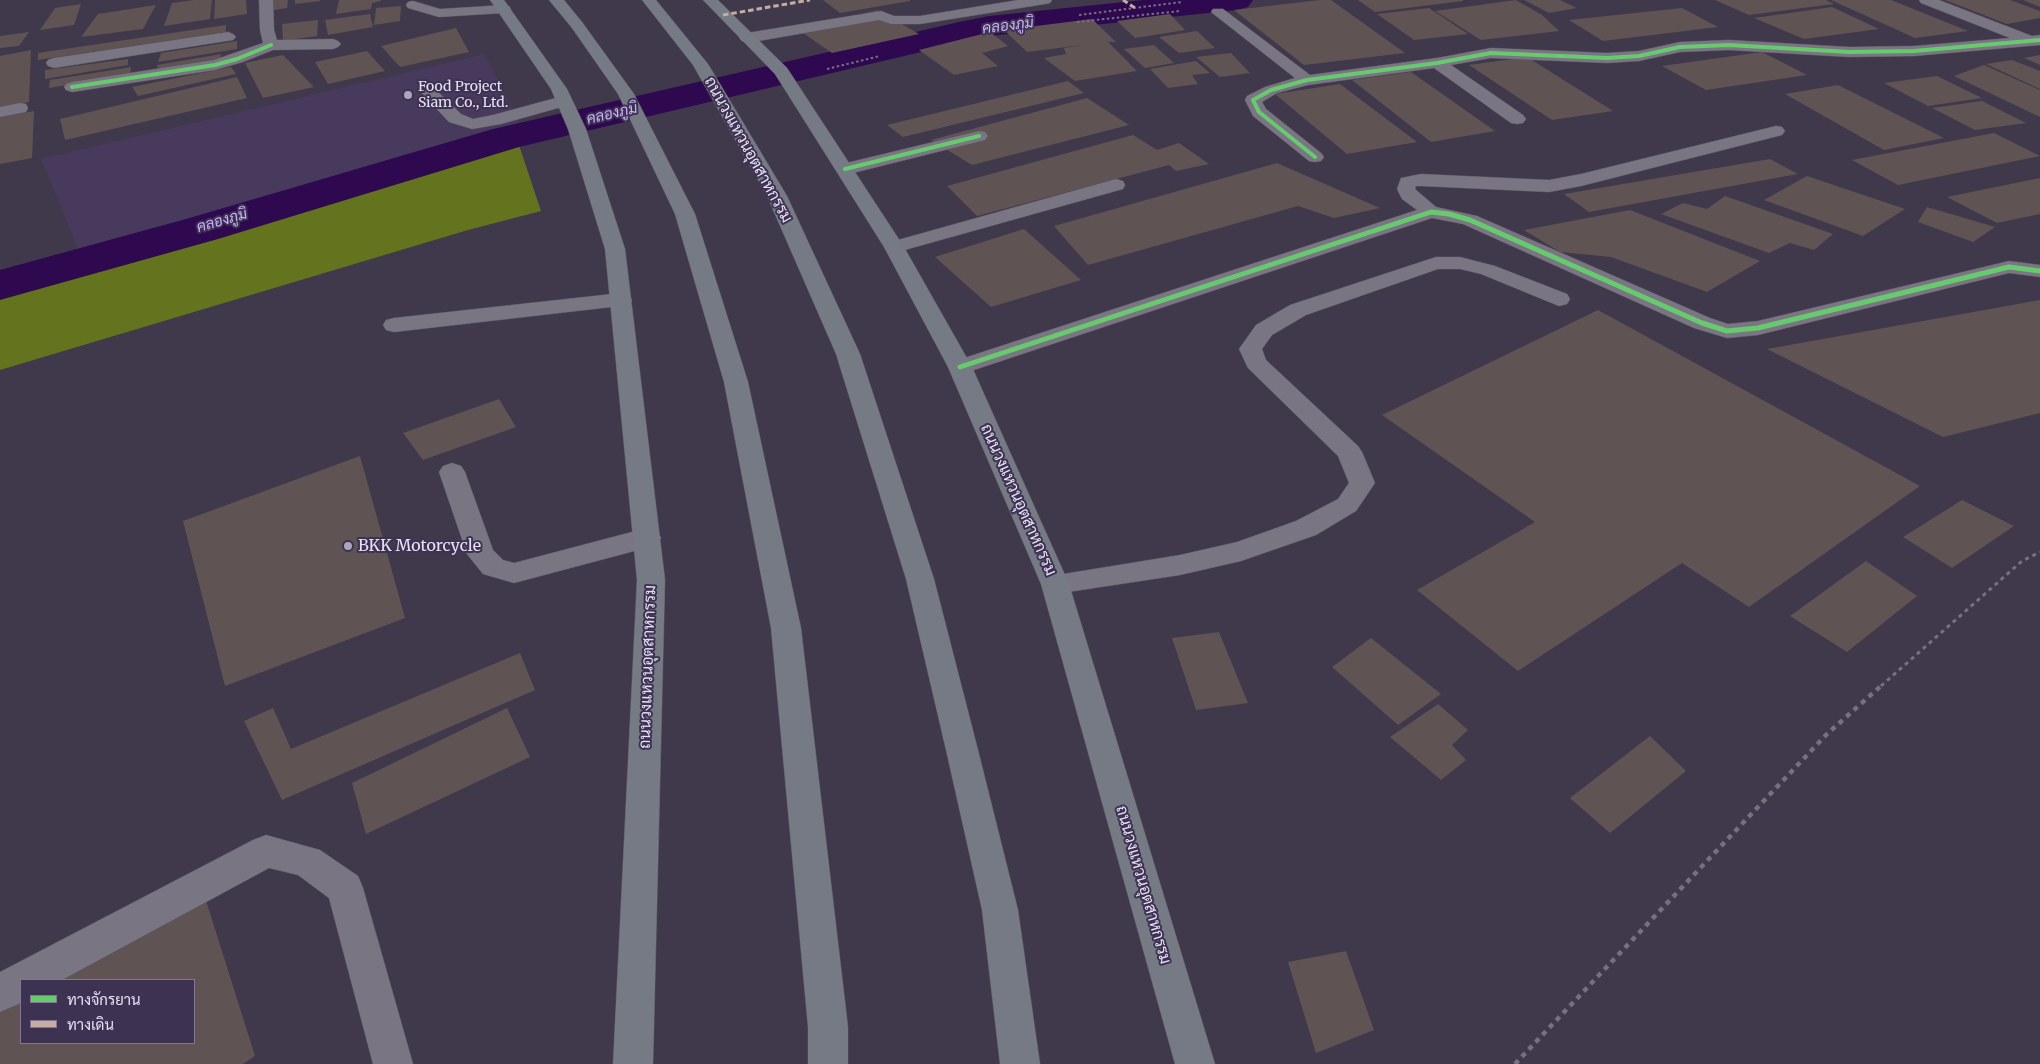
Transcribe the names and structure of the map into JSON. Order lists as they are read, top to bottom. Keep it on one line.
{"streets":{"main road":["ถนนวงแหวนอุตสาหกรรม"]},"water":["คลองภูมิ"],"places":["Food Project Siam Co., Ltd.","BKK Motorcycle"],"legend":["ทางจักรยาน","ทางเดิน"]}
